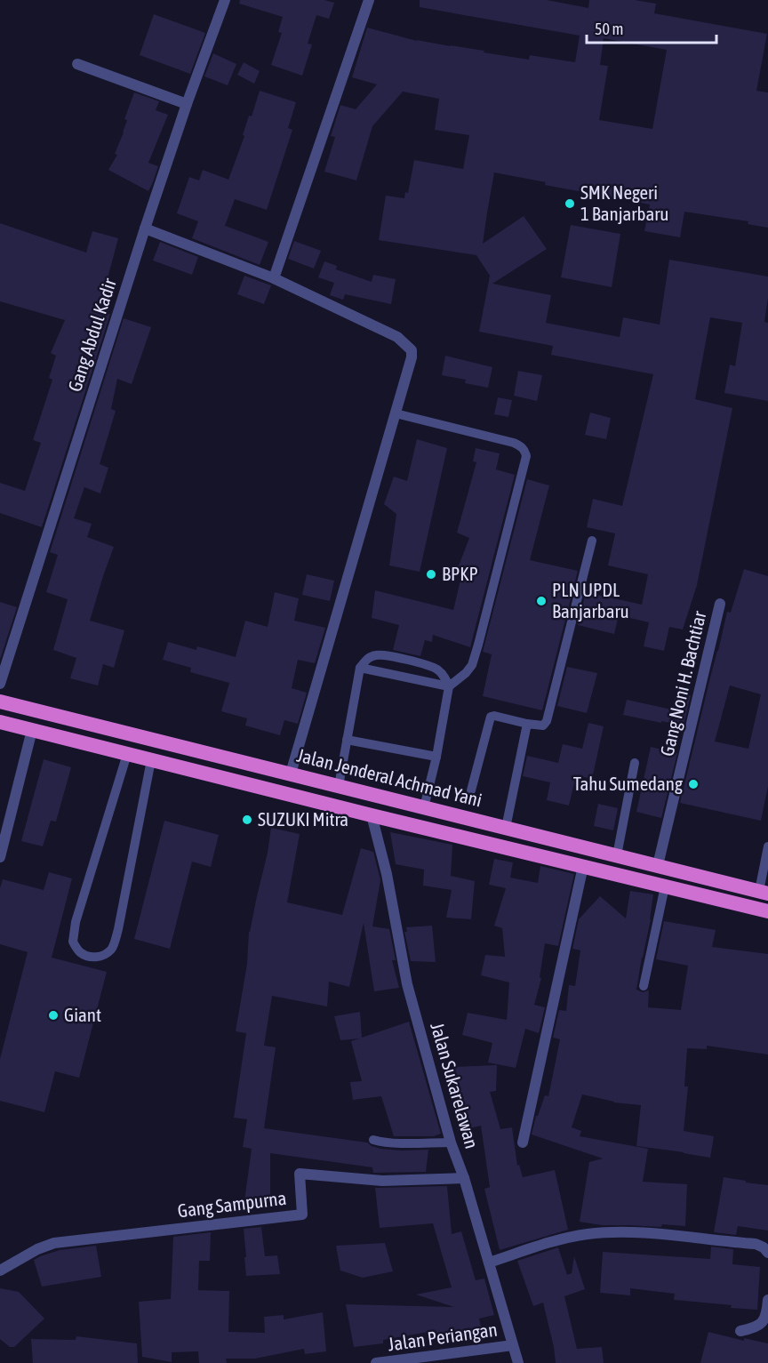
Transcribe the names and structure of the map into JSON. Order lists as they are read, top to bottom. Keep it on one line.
{"streets":{"highway":["Jalan Jenderal Achmad Yani"],"street":["Gang Abdul Kadir","Gang Noni H. Bachtiar","Jalan Sukarelawan","Gang Sampurna","Jalan Periangan"]},"crossings":[["Gang Noni H. Bachtiar","Jalan Jenderal Achmad Yani"],["Jalan Sukarelawan","Gang Sampurna"],["Jalan Sukarelawan","Jalan Periangan"]],"places":["SMK Negeri 1 Banjarbaru","BPKP","PLN UPDL Banjarbaru","Tahu Sumedang","SUZUKI Mitra","Giant"],"scale_bar":"50 m"}
